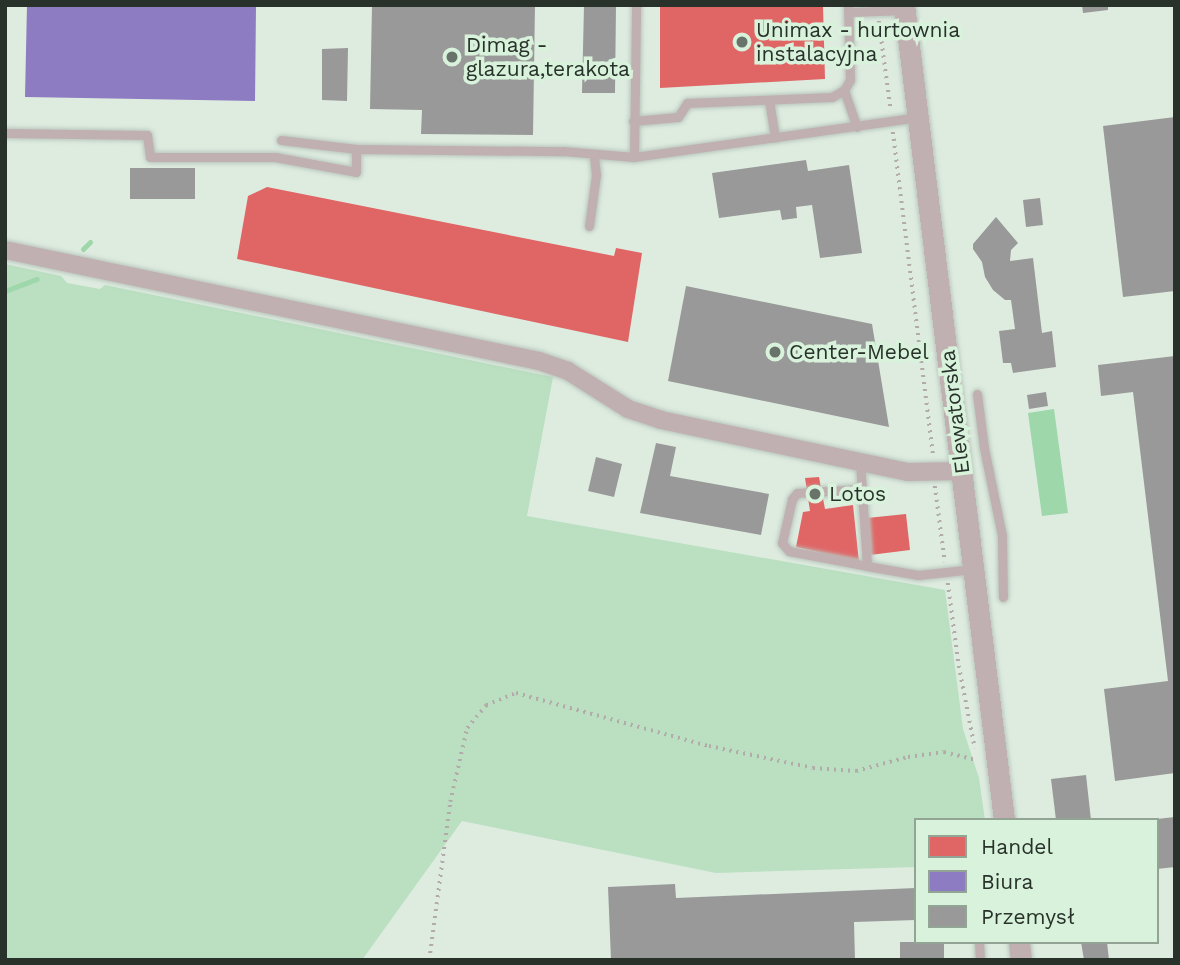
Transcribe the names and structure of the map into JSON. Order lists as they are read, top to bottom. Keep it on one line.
{"streets":{"street":["Elewatorska"]},"places":["Unimax - hurtownia instalacyjna","Dimag - glazura,terakota","Center-Mebel","Lotos"],"legend":["Handel","Biura","Przemysł"]}
